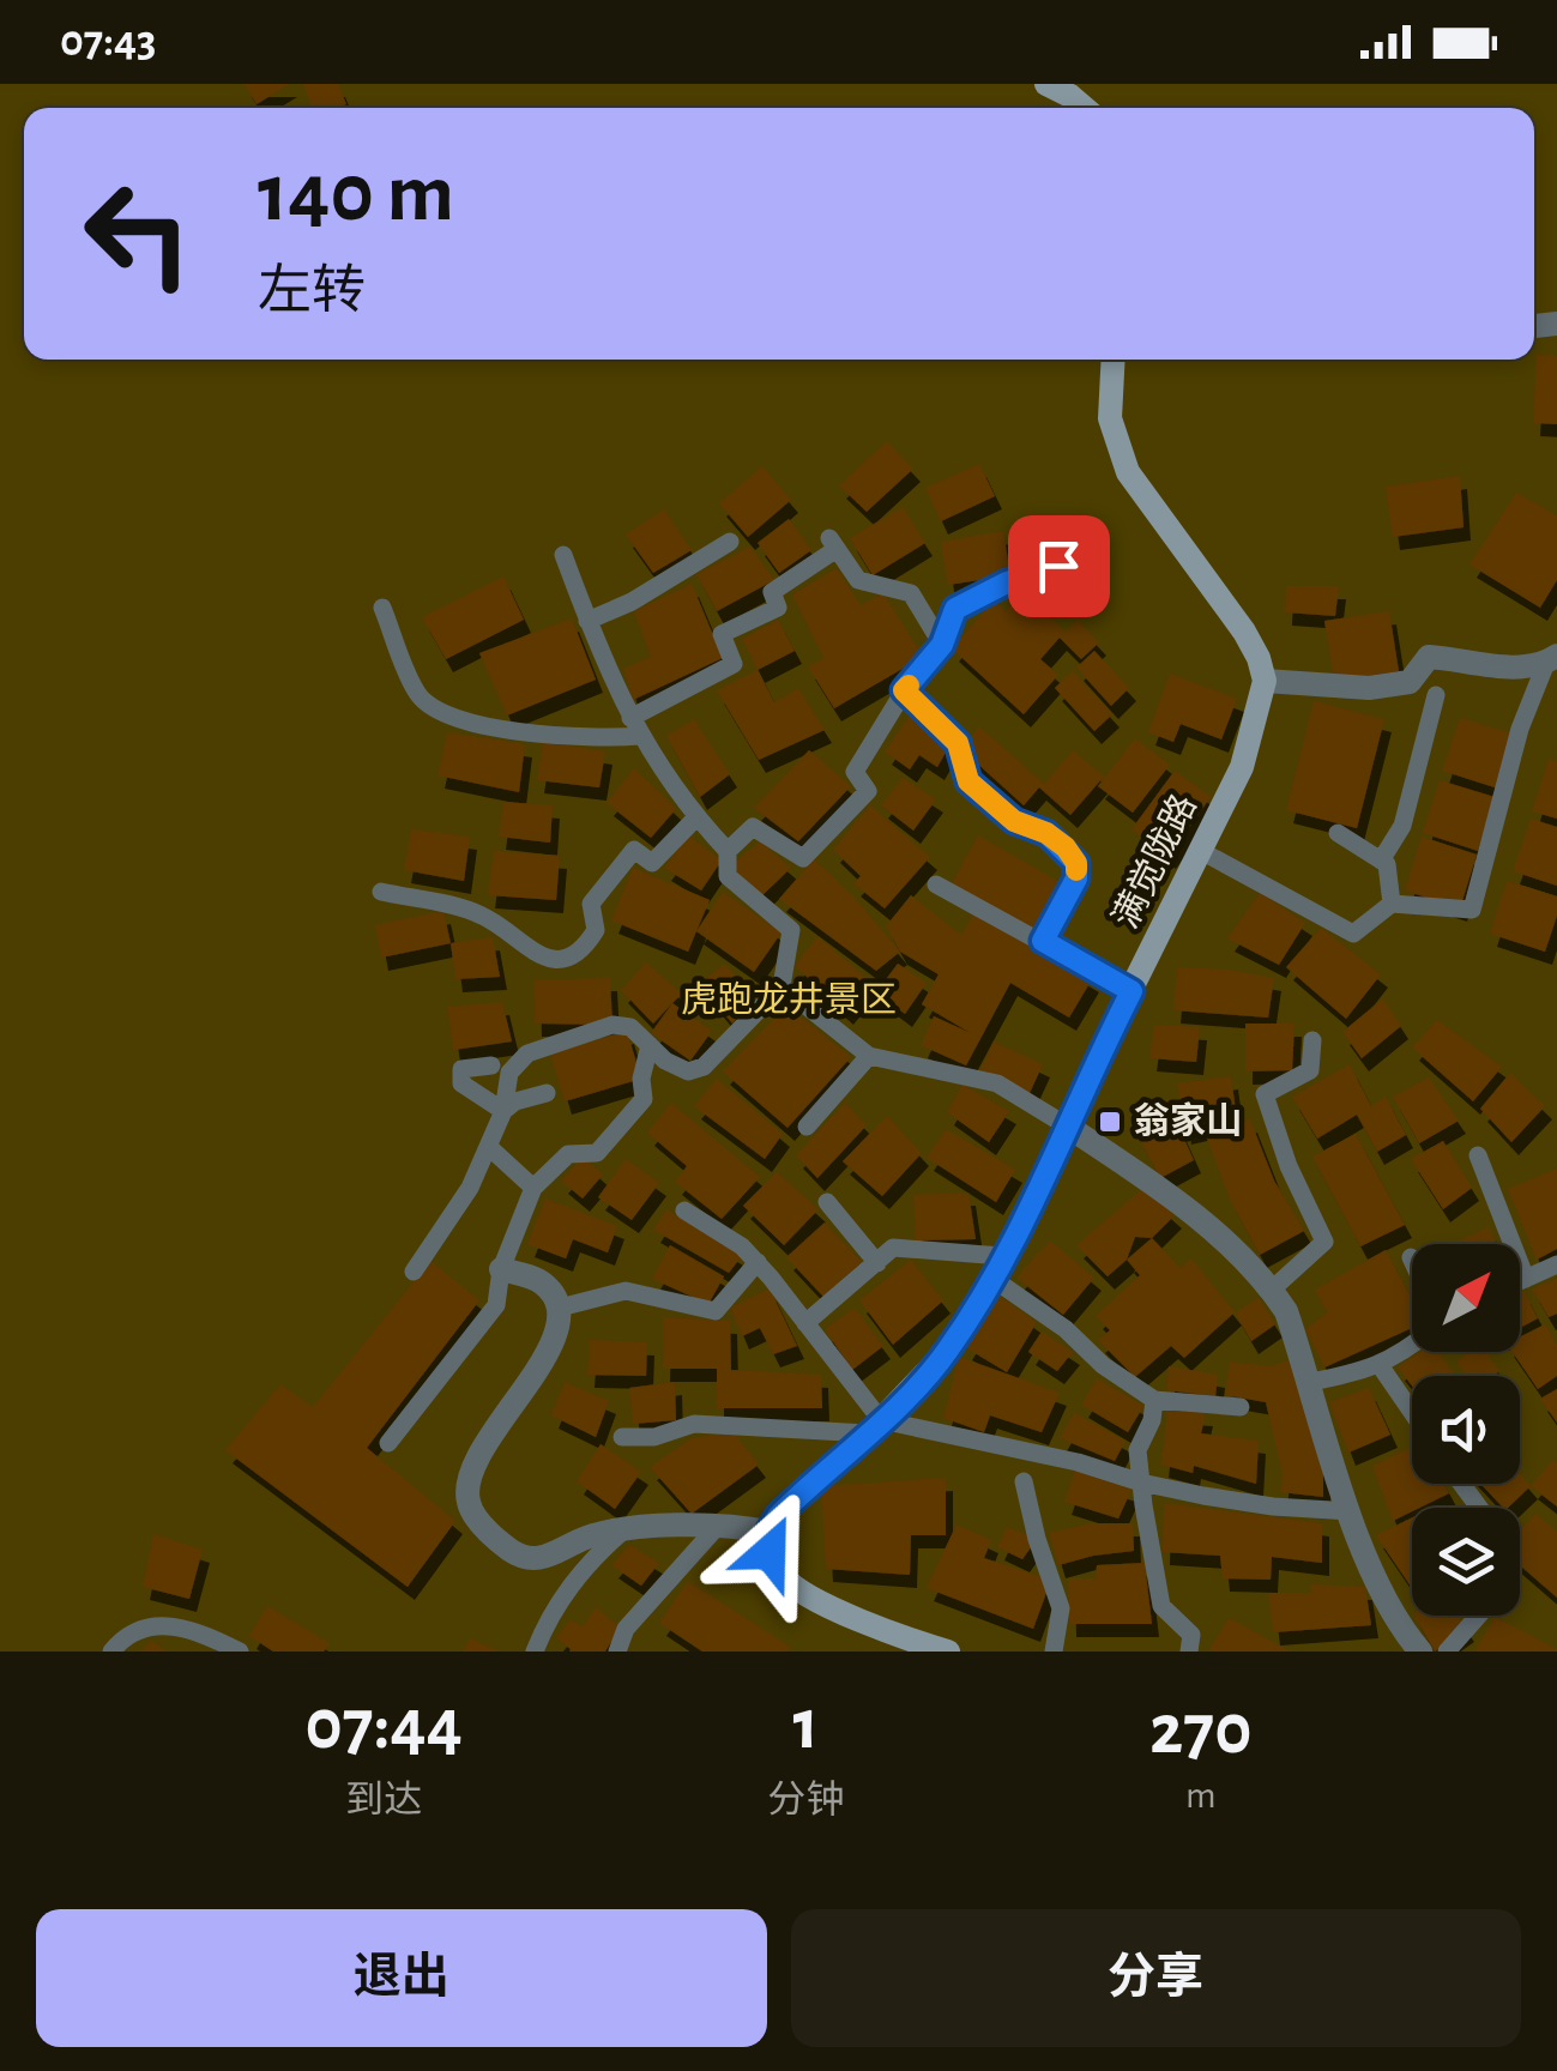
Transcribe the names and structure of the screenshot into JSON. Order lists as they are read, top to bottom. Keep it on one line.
{"streets":{"street":["满觉陇路"]},"parks":["虎跑龙井景区"],"places":{"transit":["翁家山"]},"north":"top right","page":{"status":"07:43","turn":["140 m","左转"],"eta":["07:44","到达","1","分钟","270","m"],"buttons":["退出","分享"]}}
